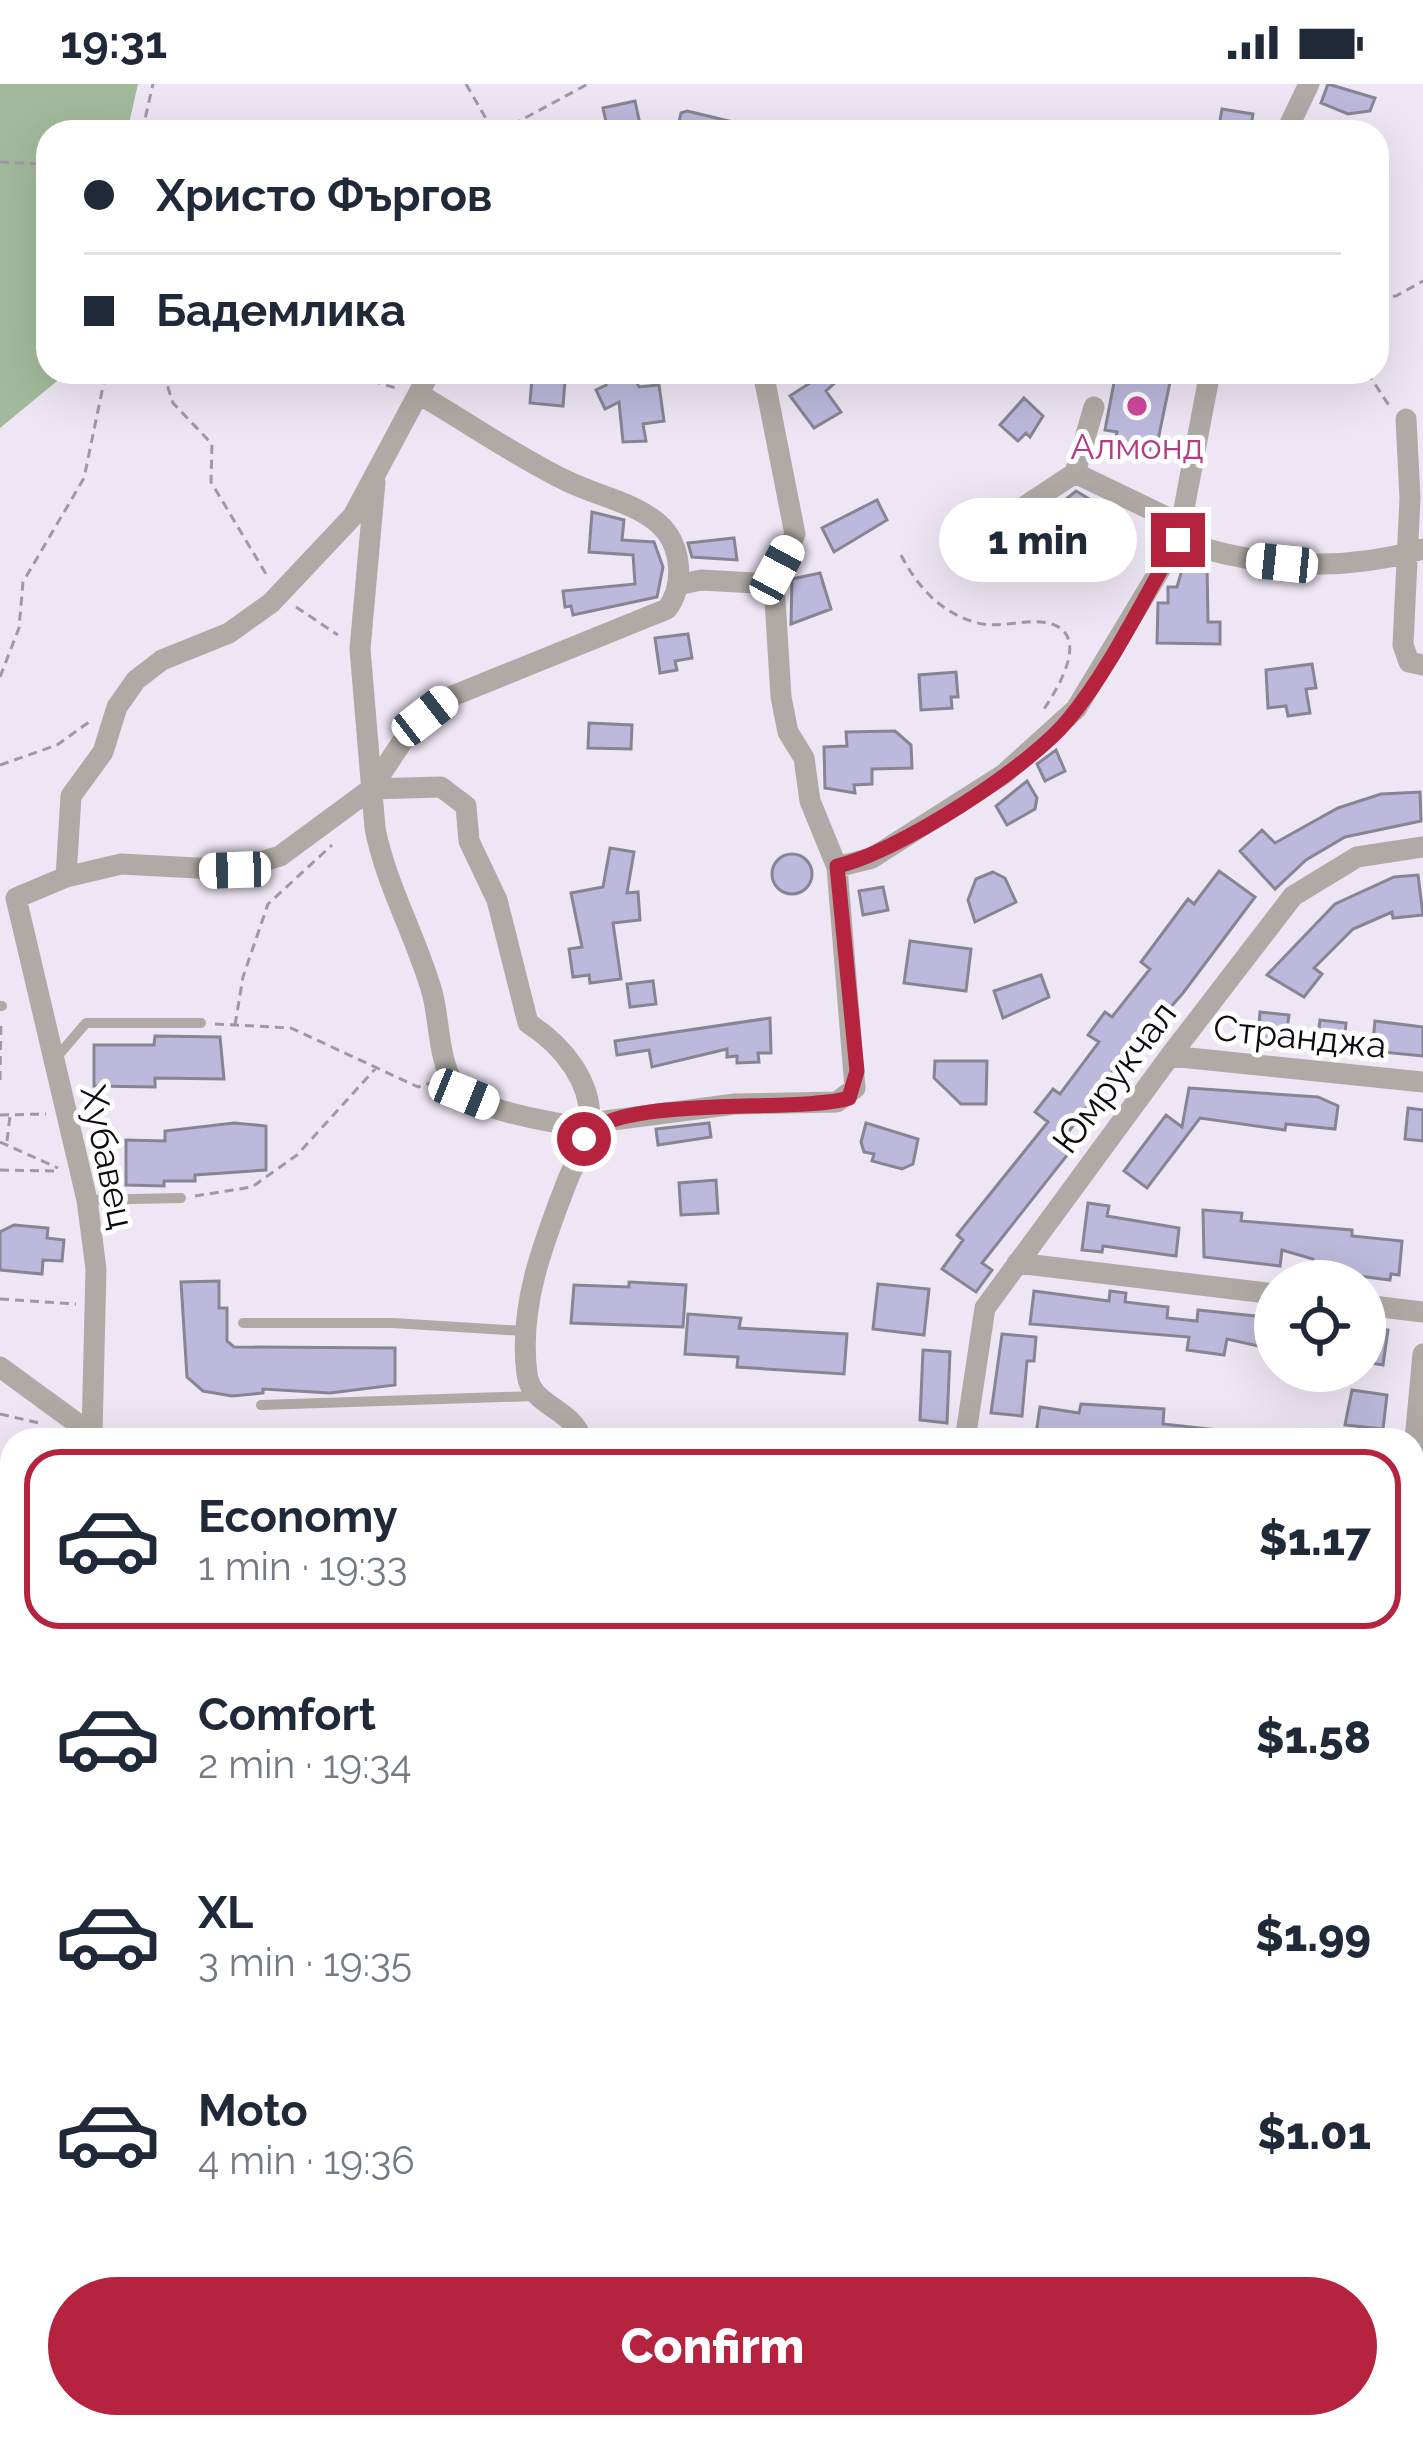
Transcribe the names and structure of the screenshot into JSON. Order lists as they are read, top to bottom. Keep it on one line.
{"streets":{"street":["Странджа","Юмрукчал","Хубавец"]},"crossings":[["Странджа","Юмрукчал"]],"places":["Алмонд"],"page":{"status":"19:31","banner":["Христо Фъргов","Бадемлика"],"bubble":"1 min","list":[{"name":"Economy","note":"1 min · 19:33","value":"$1.17"},{"name":"Comfort","note":"2 min · 19:34","value":"$1.58"},{"name":"XL","note":"3 min · 19:35","value":"$1.99"},{"name":"Moto","note":"4 min · 19:36","value":"$1.01"}],"buttons":"Confirm"}}
